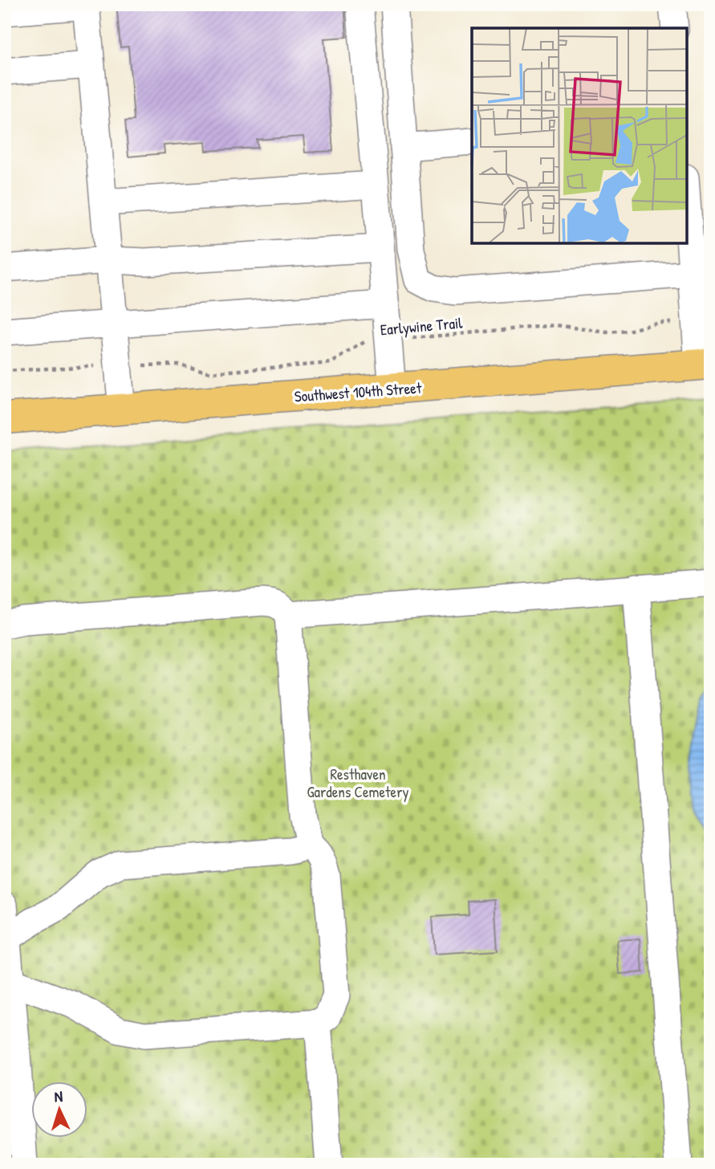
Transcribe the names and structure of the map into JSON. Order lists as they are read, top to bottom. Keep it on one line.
{"streets":{"main road":["Southwest 104th Street"],"path":["Earlywine Trail"]},"parks":["Resthaven Gardens Cemetery"],"north":"top"}
